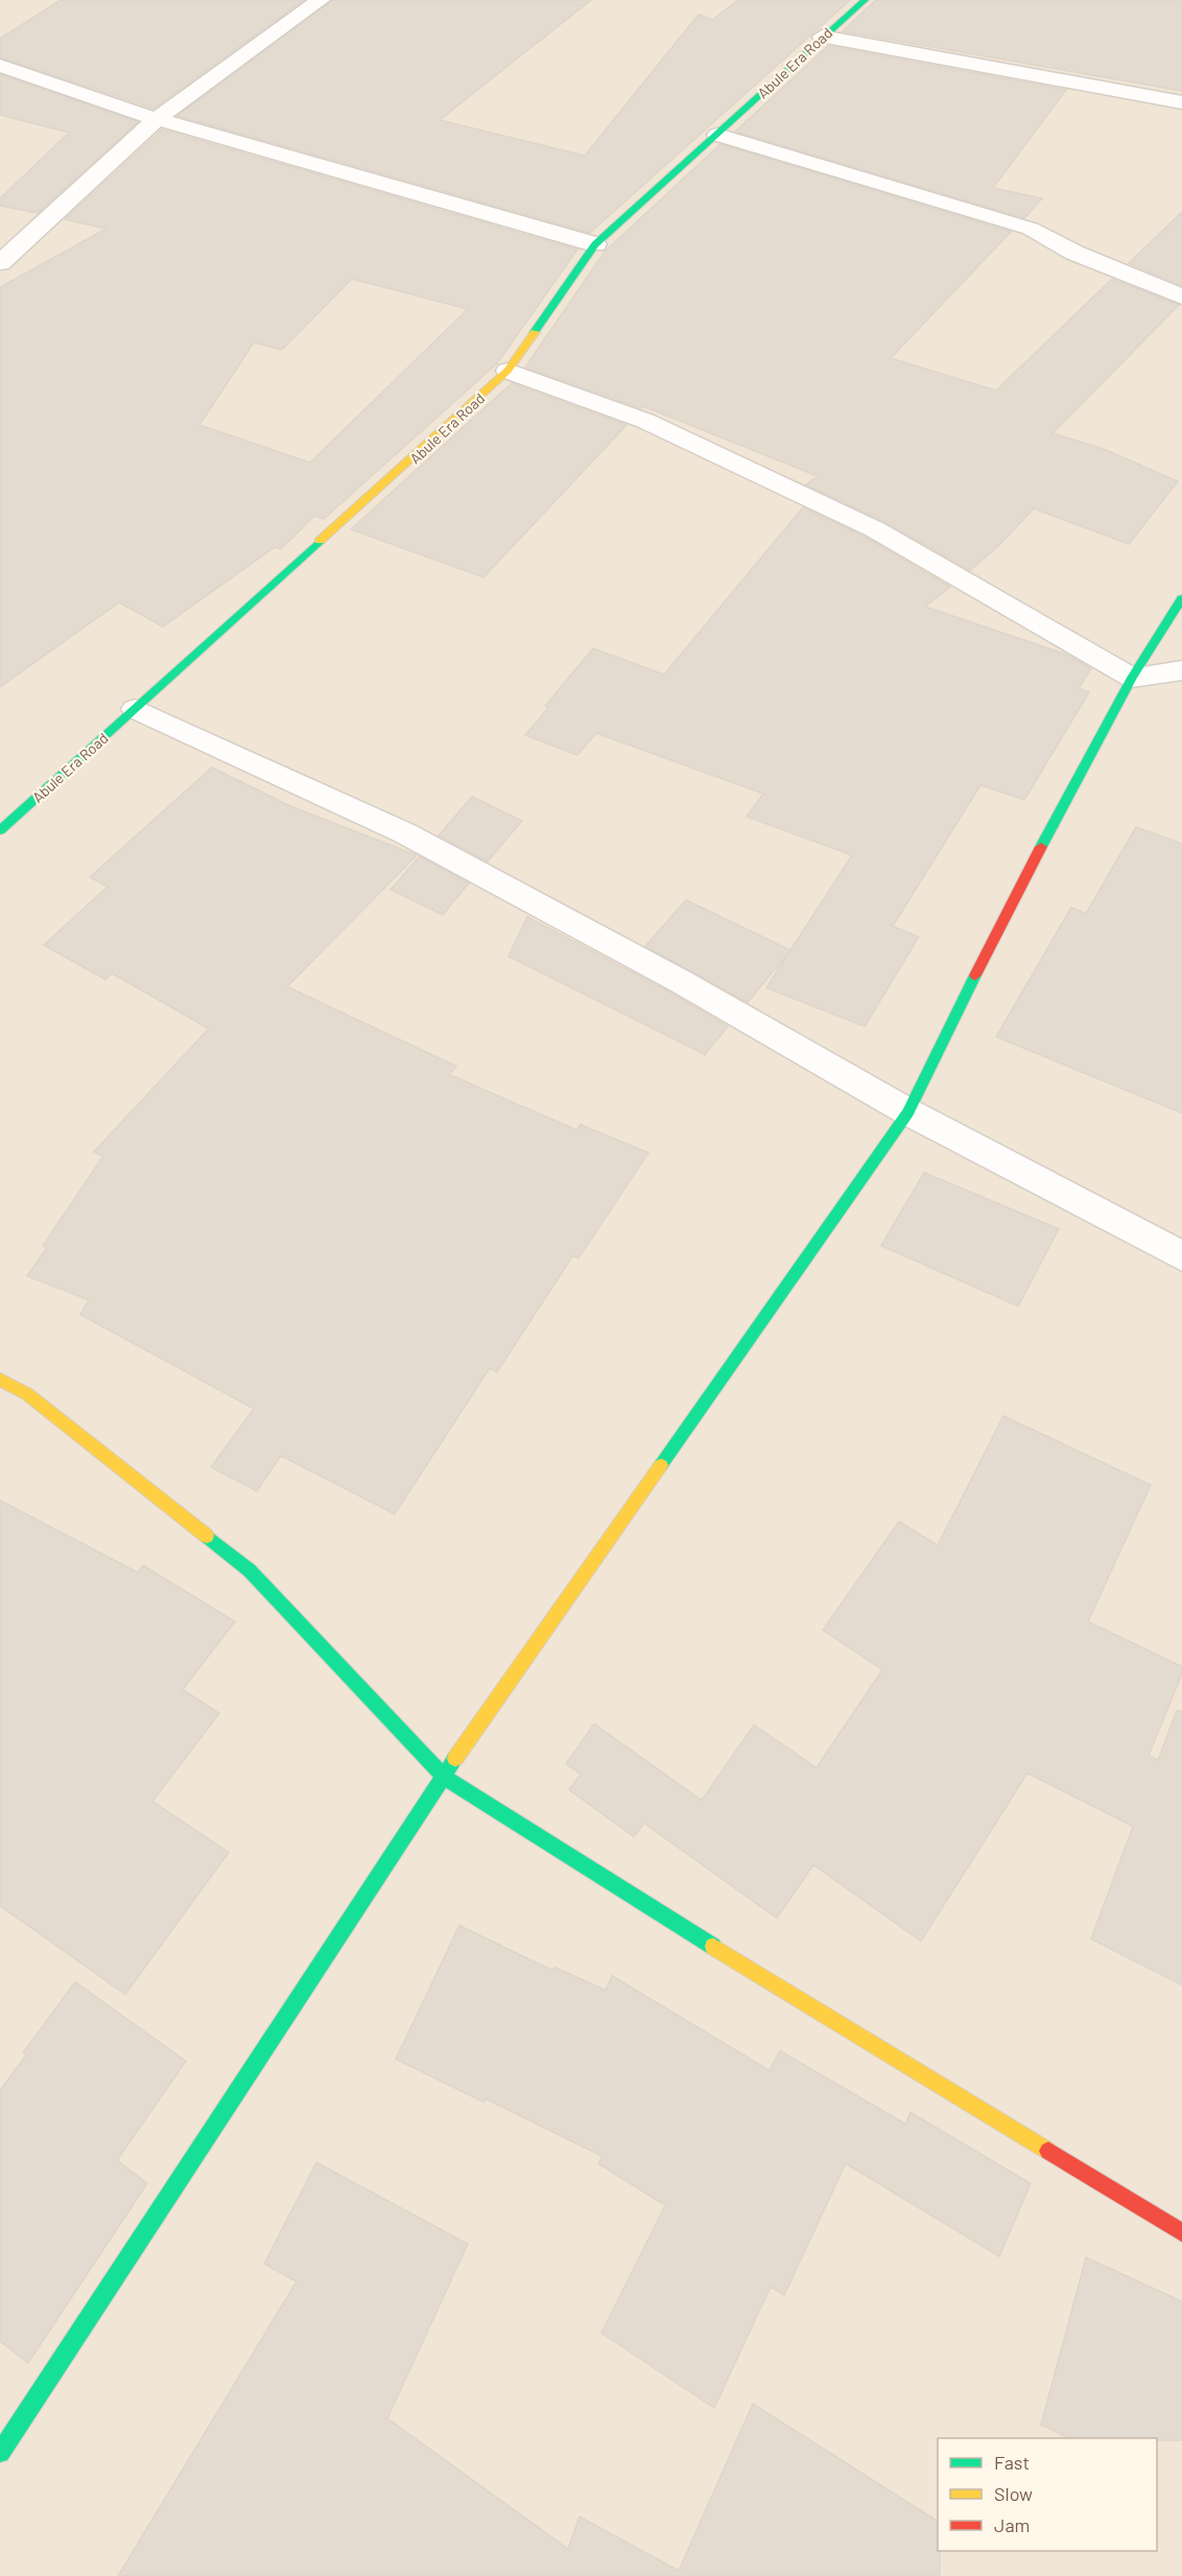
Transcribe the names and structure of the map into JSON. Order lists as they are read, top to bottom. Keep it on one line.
{"streets":{"street":["Abule Era Road"]},"legend":["Fast","Slow","Jam"]}
